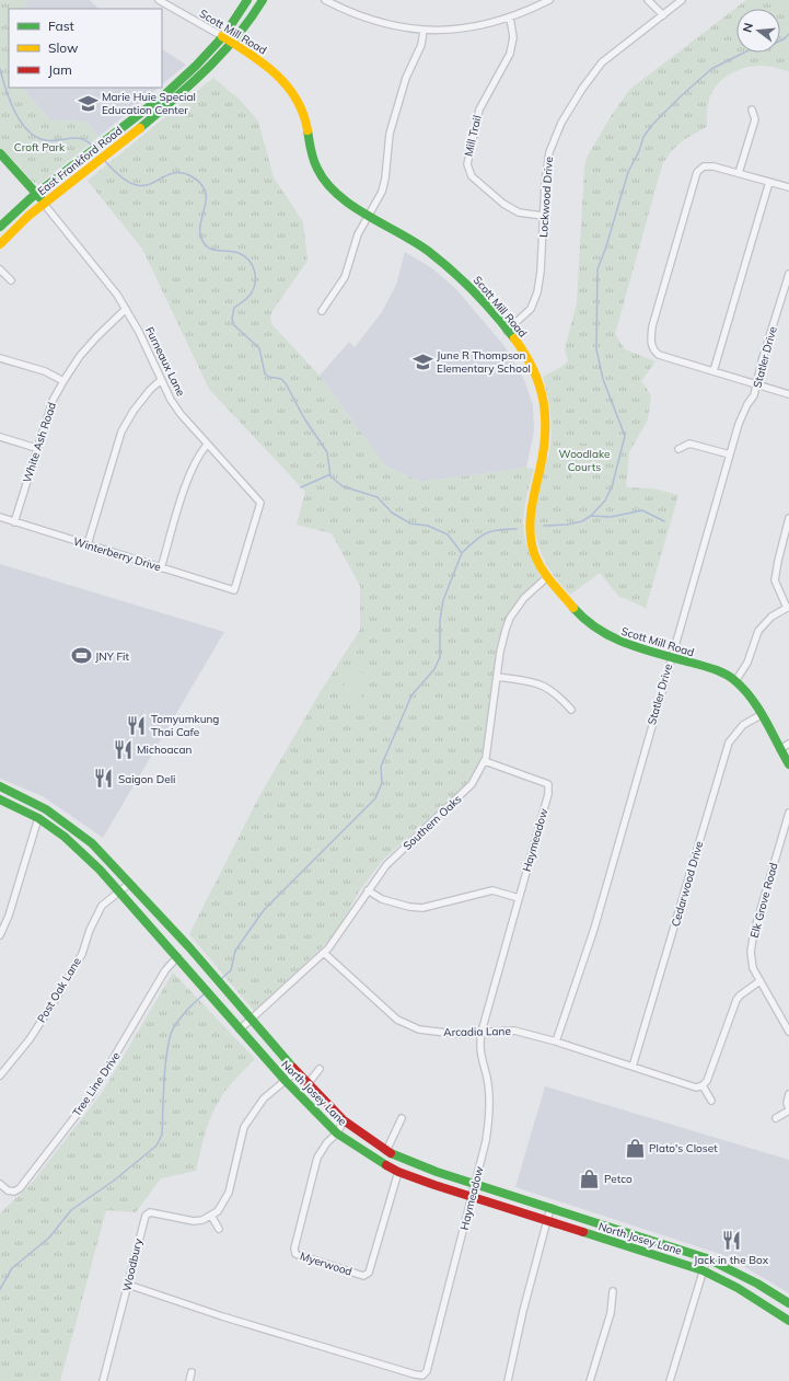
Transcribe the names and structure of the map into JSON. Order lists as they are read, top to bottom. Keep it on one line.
{"streets":{"main road":["Scott Mill Road","East Frankford Road","Furneaux Lane","North Josey Lane"],"street":["Mill Trail","Lockwood Drive","Statler Drive","White Ash Road","Winterberry Drive","Southern Oaks","Haymeadow","Cedarwood Drive","Elk Grove Road","Post Oak Lane","Arcadia Lane","Tree Line Drive","Myerwood","Woodbury"]},"crossings":[["Scott Mill Road","East Frankford Road"],["Scott Mill Road","Lockwood Drive"],["Scott Mill Road","Statler Drive"],["Scott Mill Road","Southern Oaks"],["Scott Mill Road","Cedarwood Drive"],["Mill Trail","Lockwood Drive"],["East Frankford Road","Furneaux Lane"],["Statler Drive","Arcadia Lane"],["Furneaux Lane","White Ash Road"],["Furneaux Lane","Winterberry Drive"],["White Ash Road","Winterberry Drive"],["Southern Oaks","Haymeadow"],["Southern Oaks","Arcadia Lane"],["Southern Oaks","North Josey Lane"],["Haymeadow","Arcadia Lane"],["Haymeadow","North Josey Lane"],["Haymeadow","Woodbury"],["Cedarwood Drive","Arcadia Lane"],["Post Oak Lane","North Josey Lane"],["Tree Line Drive","North Josey Lane"],["North Josey Lane","Myerwood"]],"parks":["Croft Park","Woodlake Courts"],"places":{"school or university":["Marie Huie Special Education Center","June R Thompson Elementary School"],"sports":["JNY Fit"],"restaurant":["Tomyumkung Thai Cafe","Michoacan","Saigon Deli","Jack in the Box"],"shop":["Plato's Closet","Petco"]},"legend":["Fast","Slow","Jam"],"north":"left"}
